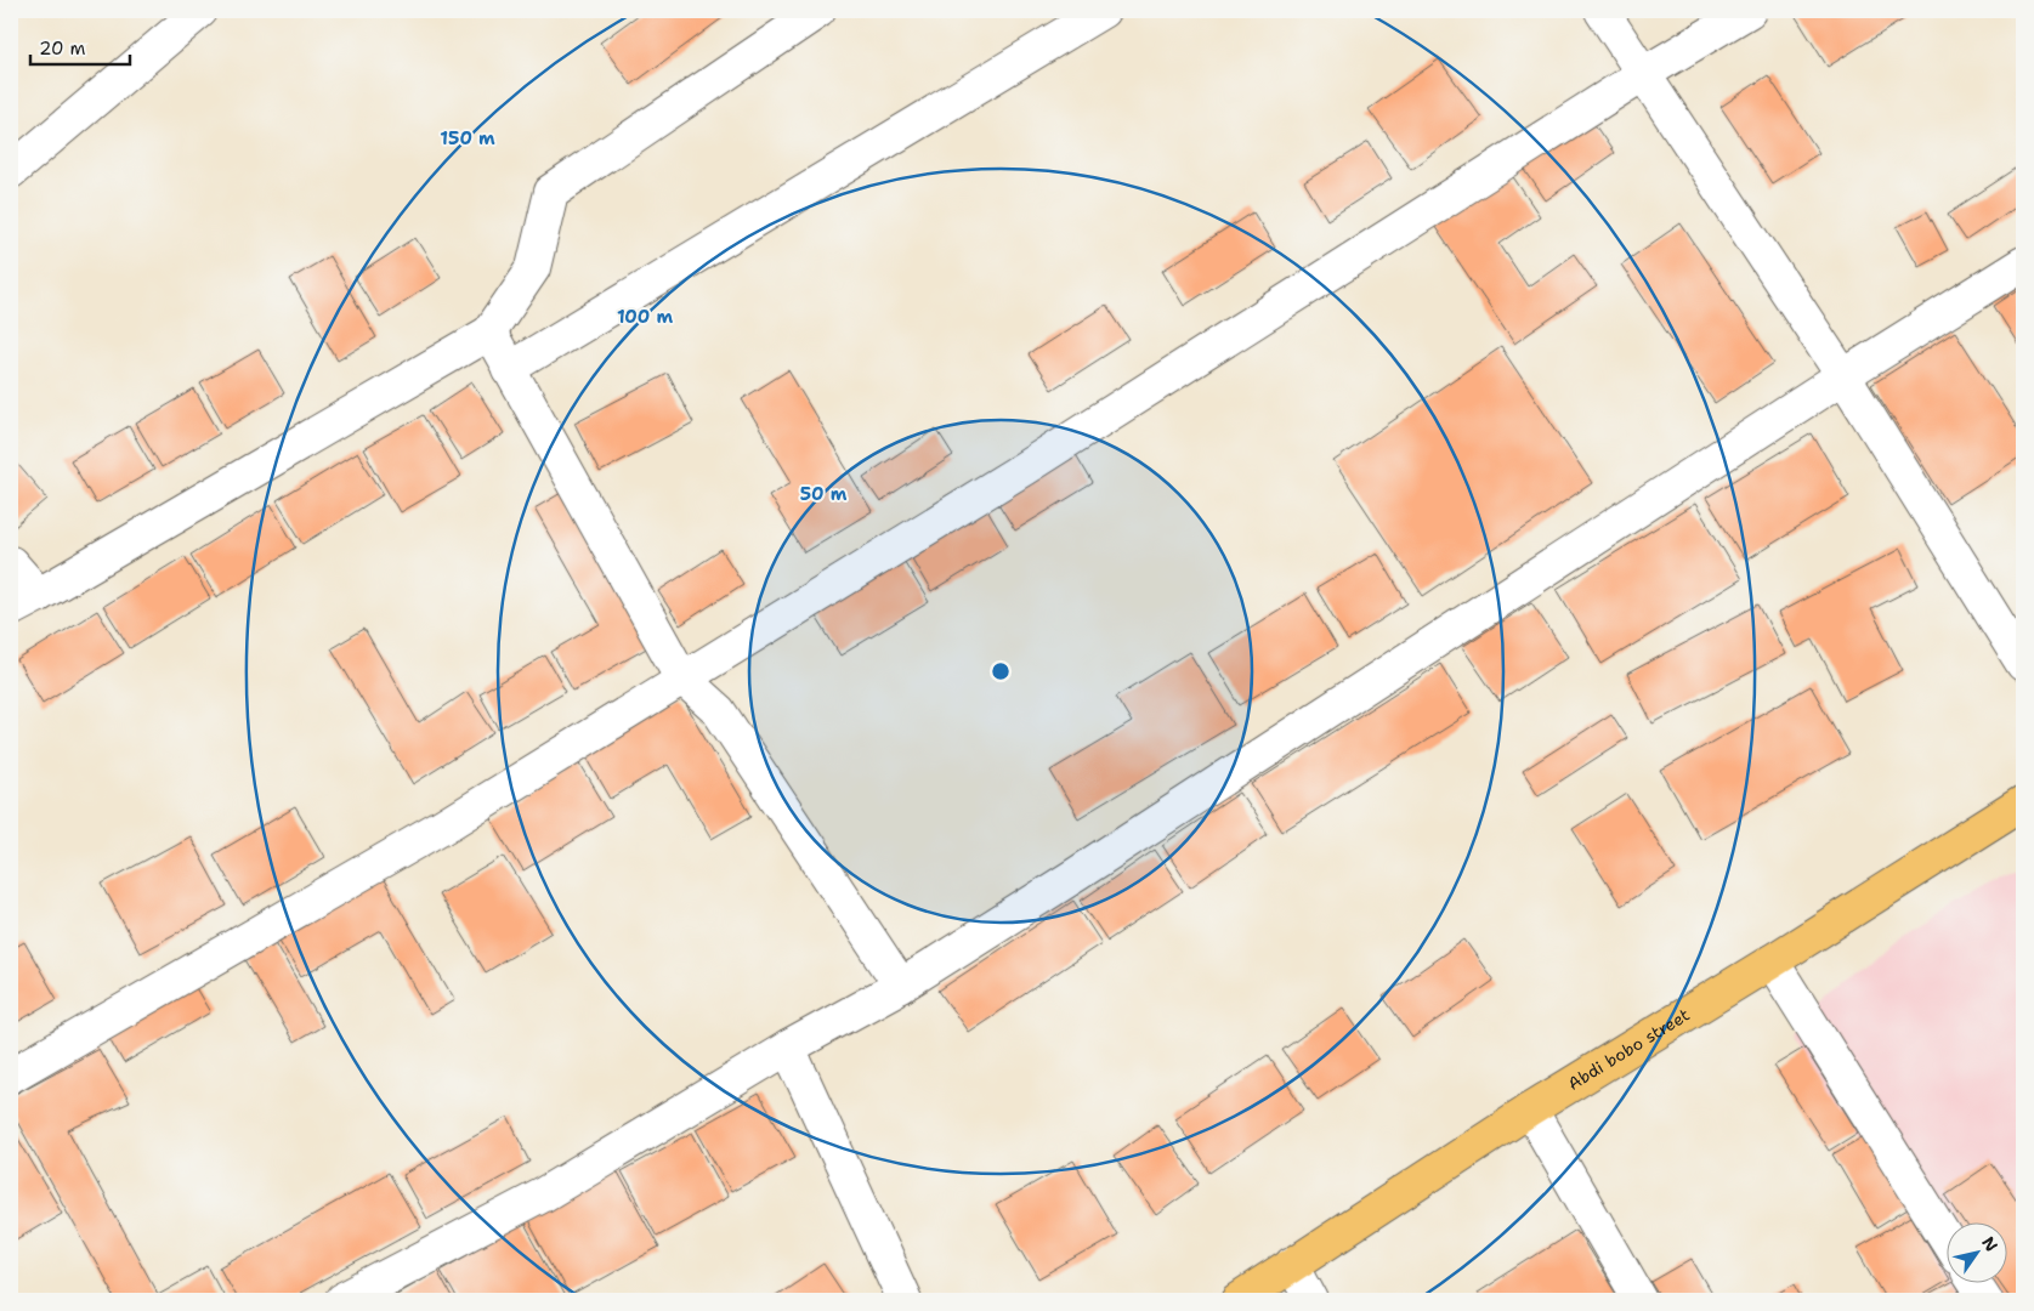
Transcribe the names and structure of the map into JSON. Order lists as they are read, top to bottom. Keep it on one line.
{"streets":{"main road":["Abdi bobo street"]},"scale_bar":"20 m","north":"top right","rings":["150 m","100 m","50 m"]}
